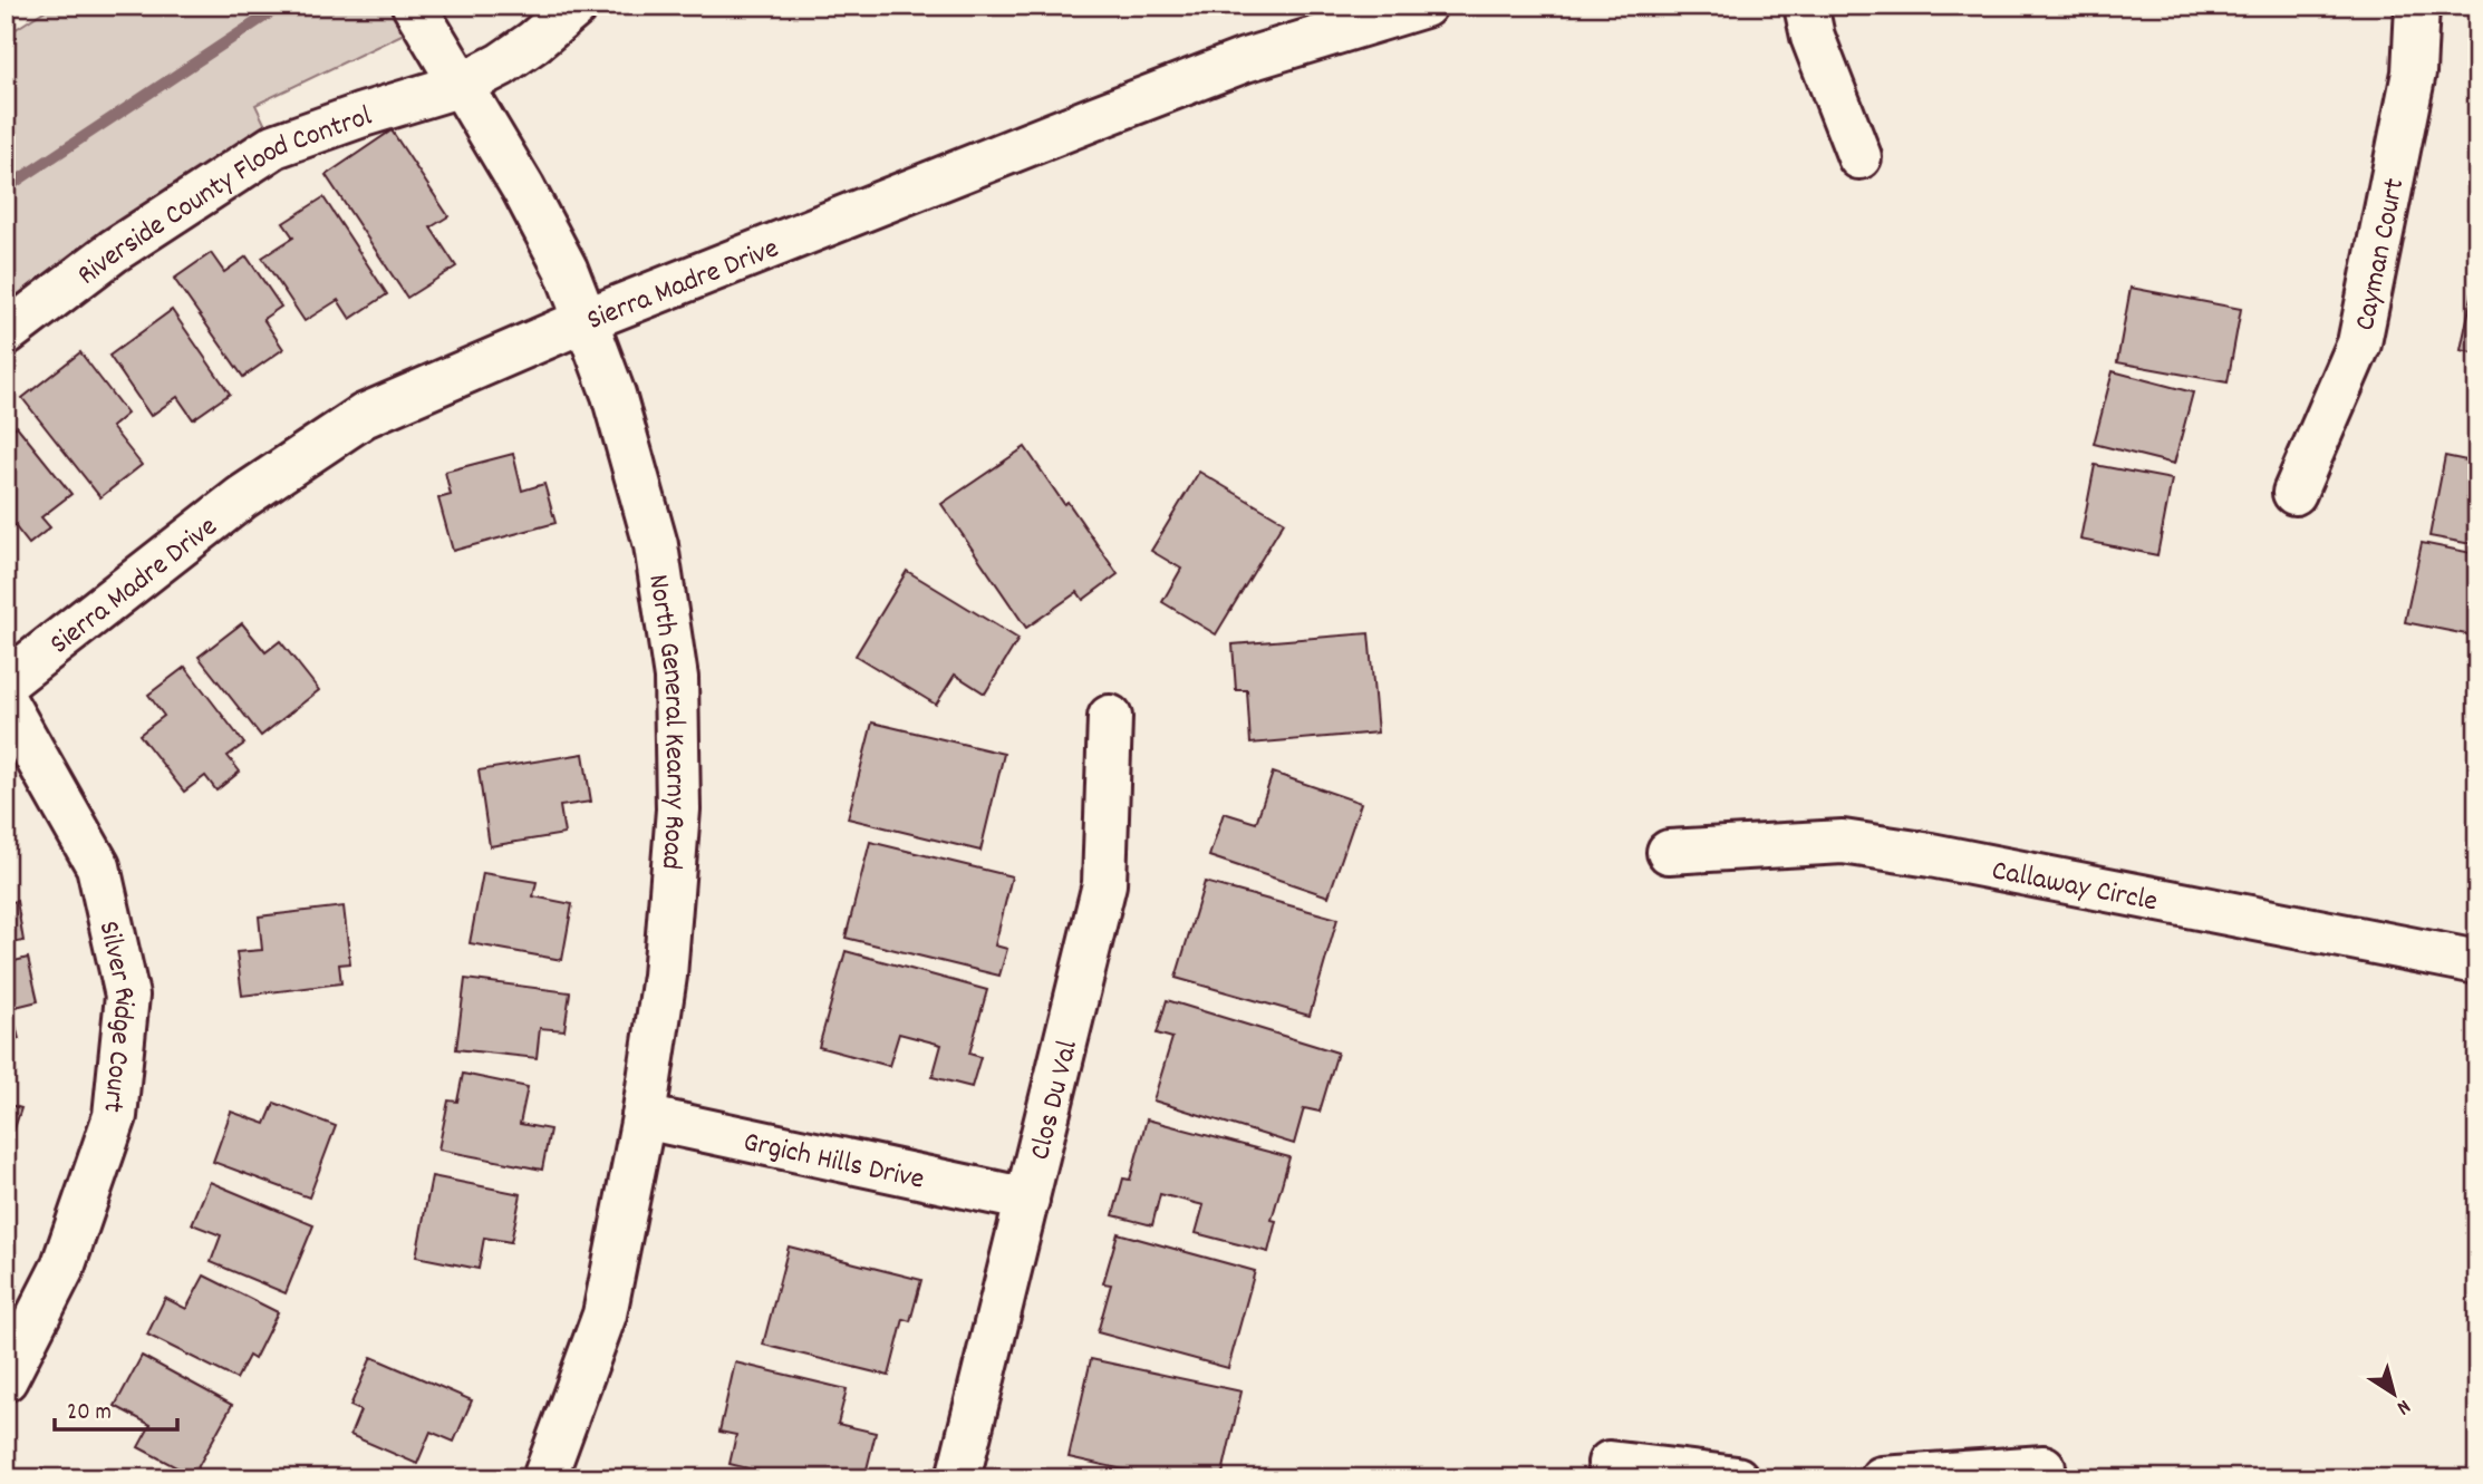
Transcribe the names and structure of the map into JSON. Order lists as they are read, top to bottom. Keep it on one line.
{"streets":{"street":["Riverside County Flood Control","Cayman Court","Sierra Madre Drive","North General Kearny Road","Callaway Circle","Silver Ridge Court","Clos Du Val","Grgich Hills Drive"]},"crossings":[["Riverside County Flood Control","North General Kearny Road"],["Sierra Madre Drive","North General Kearny Road"],["North General Kearny Road","Grgich Hills Drive"],["Clos Du Val","Grgich Hills Drive"]],"scale_bar":"20 m","north":"bottom right"}
